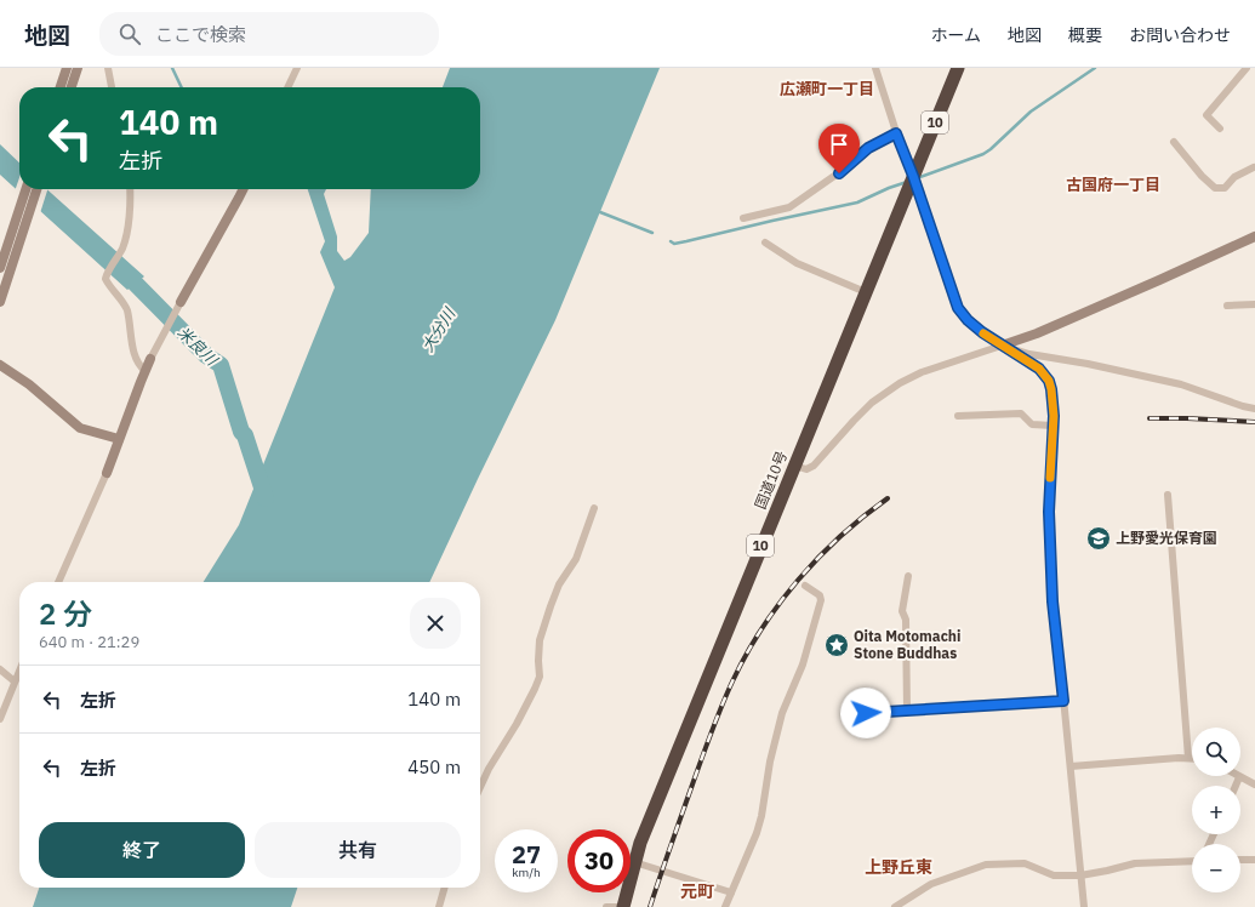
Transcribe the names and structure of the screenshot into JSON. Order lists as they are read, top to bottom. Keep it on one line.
{"streets":{"highway":["10","国道10号"]},"districts":["広瀬町一丁目","古国府一丁目","上野丘東","元町"],"water":["大分川","米良川"],"places":{"school or university":["上野愛光保育園"],"place":["Oita Motomachi Stone Buddhas"]},"page":{"header":"地図","search":"ここで検索","nav":["ホーム","地図","概要","お問い合わせ"],"turn":["140 m","左折"],"heading":["2 分","640 m · 21:29"],"list":[{"name":"左折","value":"140 m"},{"name":"左折","value":"450 m"}],"map_buttons":["+","−"],"buttons":["終了","共有"],"speed":"27 km/h","limit":"30"}}
